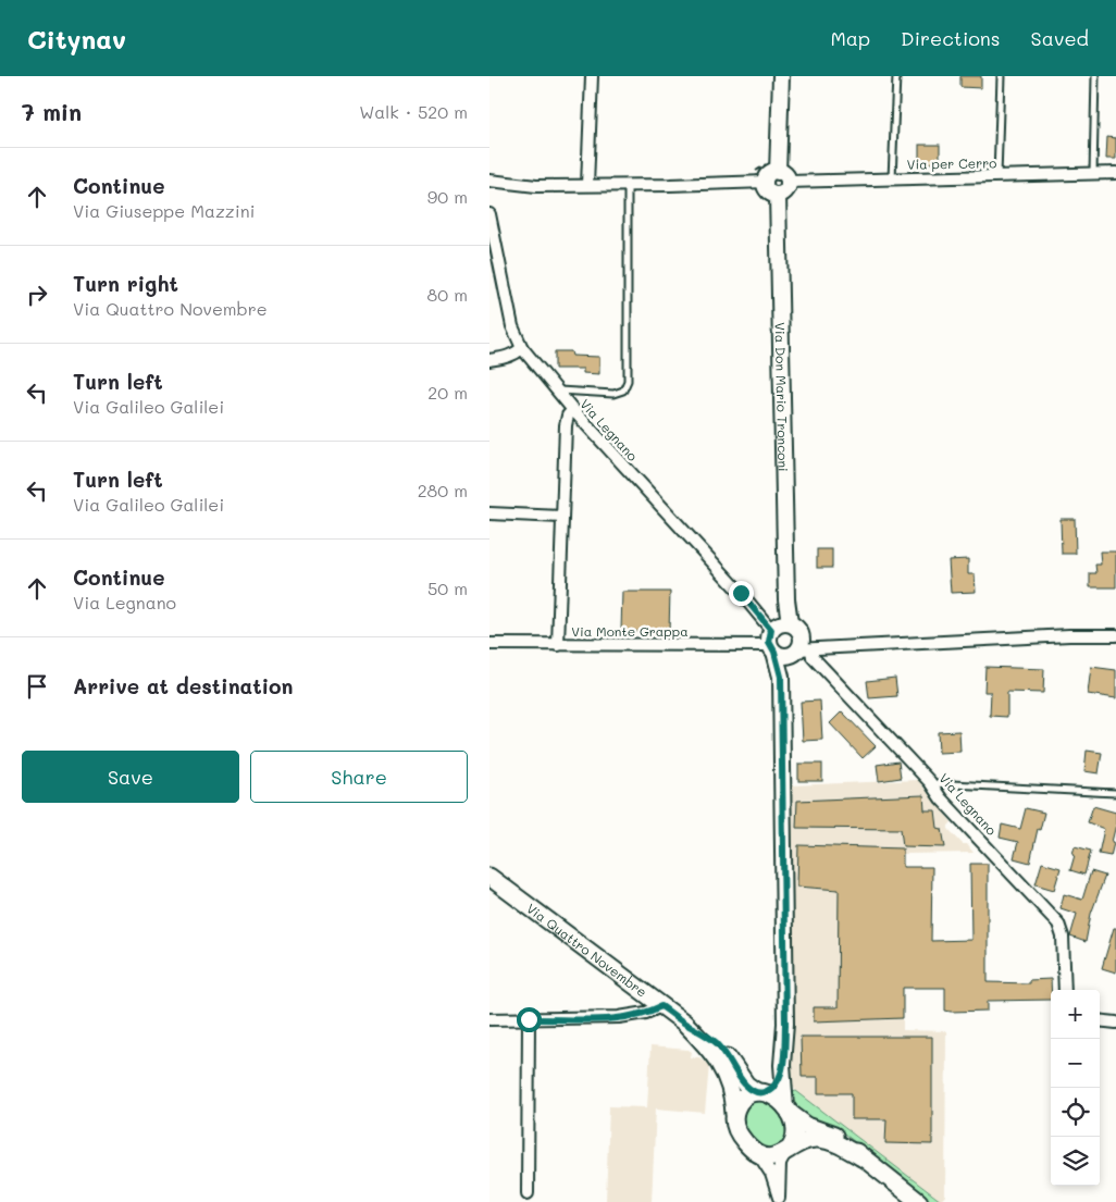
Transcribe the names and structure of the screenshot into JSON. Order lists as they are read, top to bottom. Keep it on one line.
{"streets":{"main road":["Via Quattro Novembre"],"street":["Via per Cerro","Via Don Mario Tronconi","Via Legnano","Via Monte Grappa"]},"crossings":[["Via per Cerro","Via Don Mario Tronconi"],["Via Don Mario Tronconi","Via Legnano"],["Via Don Mario Tronconi","Via Monte Grappa"],["Via Don Mario Tronconi","Via Quattro Novembre"],["Via Legnano","Via Monte Grappa"]],"page":{"header":"Citynav","nav":["Map","Directions","Saved"],"heading":["7 min","Walk · 520 m"],"list":[["Continue","Via Giuseppe Mazzini","90 m"],["Turn right","Via Quattro Novembre","80 m"],["Turn left","Via Galileo Galilei","20 m"],["Turn left","Via Galileo Galilei","280 m"],["Continue","Via Legnano","50 m"],"Arrive at destination"],"buttons":["Save","Share"],"map_buttons":["+","−"]}}
